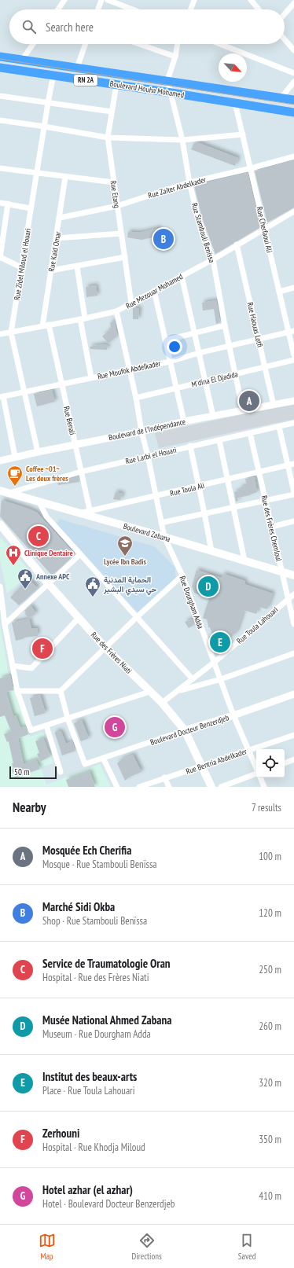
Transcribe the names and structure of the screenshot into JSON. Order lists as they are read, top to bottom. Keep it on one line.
{"streets":{"main road":["RN 2A","Boulevard Houha Mohamed","Boulevard Zabana","Rue des Frères Niati"],"street":["Rue Zaiter Abdelkader","Rue Etang","Rue Cherfaoui Ali","Rue Stambouli Benïssa","Rue Kaid Omar","Rue Zidel Miloud el Houari","Rue Mezouar Mohamed","Rue Haouas Lotfi","Rue Moufok Abdelkader","M'dina El Djadida","Rue Benali","Boulevard de l'Indépendance","Rue Larbi el Houari","Rue Toula Ali","Rue des Frères Chemloul","Rue Dourgham Adda","Rue Toula Lahouari","Boulevard Docteur Benzerdjeb","Rue Bentria Abdelkader"]},"crossings":[["Boulevard Houha Mohamed","Rue Etang"],["Boulevard Houha Mohamed","Rue Cherfaoui Ali"],["Boulevard Houha Mohamed","Rue Stambouli Benïssa"],["Boulevard Houha Mohamed","Rue Zidel Miloud el Houari"],["Rue Zaiter Abdelkader","Rue Etang"],["Rue Zaiter Abdelkader","Rue Cherfaoui Ali"],["Rue Zaiter Abdelkader","Rue Stambouli Benïssa"],["Rue Zaiter Abdelkader","Rue Kaid Omar"],["Rue Etang","Rue Mezouar Mohamed"],["Rue Cherfaoui Ali","Rue Mezouar Mohamed"],["Rue Cherfaoui Ali","Rue Moufok Abdelkader"],["Rue Stambouli Benïssa","Rue Mezouar Mohamed"],["Rue Stambouli Benïssa","Rue Moufok Abdelkader"],["Rue Stambouli Benïssa","M'dina El Djadida"],["Rue Stambouli Benïssa","Boulevard de l'Indépendance"],["Rue Kaid Omar","Rue Mezouar Mohamed"],["Rue Zidel Miloud el Houari","Rue Mezouar Mohamed"],["Rue Zidel Miloud el Houari","Rue Moufok Abdelkader"],["Rue Zidel Miloud el Houari","Boulevard de l'Indépendance"],["Rue Mezouar Mohamed","Rue Haouas Lotfi"],["Rue Mezouar Mohamed","Rue Benali"],["Rue Mezouar Mohamed","Rue Dourgham Adda"],["Rue Haouas Lotfi","Rue Moufok Abdelkader"],["Rue Haouas Lotfi","M'dina El Djadida"],["Rue Haouas Lotfi","Boulevard de l'Indépendance"],["Rue Moufok Abdelkader","Rue Benali"],["Rue Moufok Abdelkader","Rue Dourgham Adda"],["M'dina El Djadida","Rue Dourgham Adda"],["Rue Benali","Boulevard de l'Indépendance"],["Rue Benali","Rue Larbi el Houari"],["Rue Benali","Rue Toula Ali"],["Rue Benali","Boulevard Zabana"],["Boulevard de l'Indépendance","Rue Dourgham Adda"],["Rue Larbi el Houari","Rue des Frères Chemloul"],["Rue Larbi el Houari","Boulevard Zabana"],["Rue Larbi el Houari","Rue Dourgham Adda"],["Rue Toula Ali","Rue des Frères Chemloul"],["Rue Toula Ali","Boulevard Zabana"],["Rue Toula Ali","Rue Dourgham Adda"],["Rue des Frères Chemloul","Boulevard Zabana"],["Rue des Frères Chemloul","Rue Toula Lahouari"],["Boulevard Zabana","Rue Dourgham Adda"],["Rue Dourgham Adda","Rue Toula Lahouari"],["Rue Dourgham Adda","Boulevard Docteur Benzerdjeb"],["Rue Dourgham Adda","Rue Bentria Abdelkader"],["Rue Toula Lahouari","Rue des Frères Niati"],["Rue des Frères Niati","Boulevard Docteur Benzerdjeb"],["Rue des Frères Niati","Rue Bentria Abdelkader"]],"places":{"cafe":["Coffee ~01~ Les deux frères"],"school or university":["Lycée Ibn Badis"],"hospital":["Clinique Dentaire"],"public building":["Annexe APC","الحماية المدنية حي سيدي البشير"]},"scale_bar":"50 m","north":"bottom right","page":{"search":"Search here","pins":["B","A","C","D","E","F","G"],"scale":"50 m","heading":["Nearby","7 results"],"list":[{"mark":"A","name":"Mosquée Ech Cherifia","note":"Mosque · Rue Stambouli Benïssa","value":"100 m"},{"mark":"B","name":"Marché Sidi Okba","note":"Shop · Rue Stambouli Benïssa","value":"120 m"},{"mark":"C","name":"Service de Traumatologie Oran","note":"Hospital · Rue des Frères Niati","value":"250 m"},{"mark":"D","name":"Musée National Ahmed Zabana","note":"Museum · Rue Dourgham Adda","value":"260 m"},{"mark":"E","name":"Institut des beaux-arts","note":"Place · Rue Toula Lahouari","value":"320 m"},{"mark":"F","name":"Zerhouni","note":"Hospital · Rue Khodja Miloud","value":"350 m"},{"mark":"G","name":"Hotel azhar (el azhar)","note":"Hotel · Boulevard Docteur Benzerdjeb","value":"410 m"}],"nav":["Map","Directions","Saved"]}}
